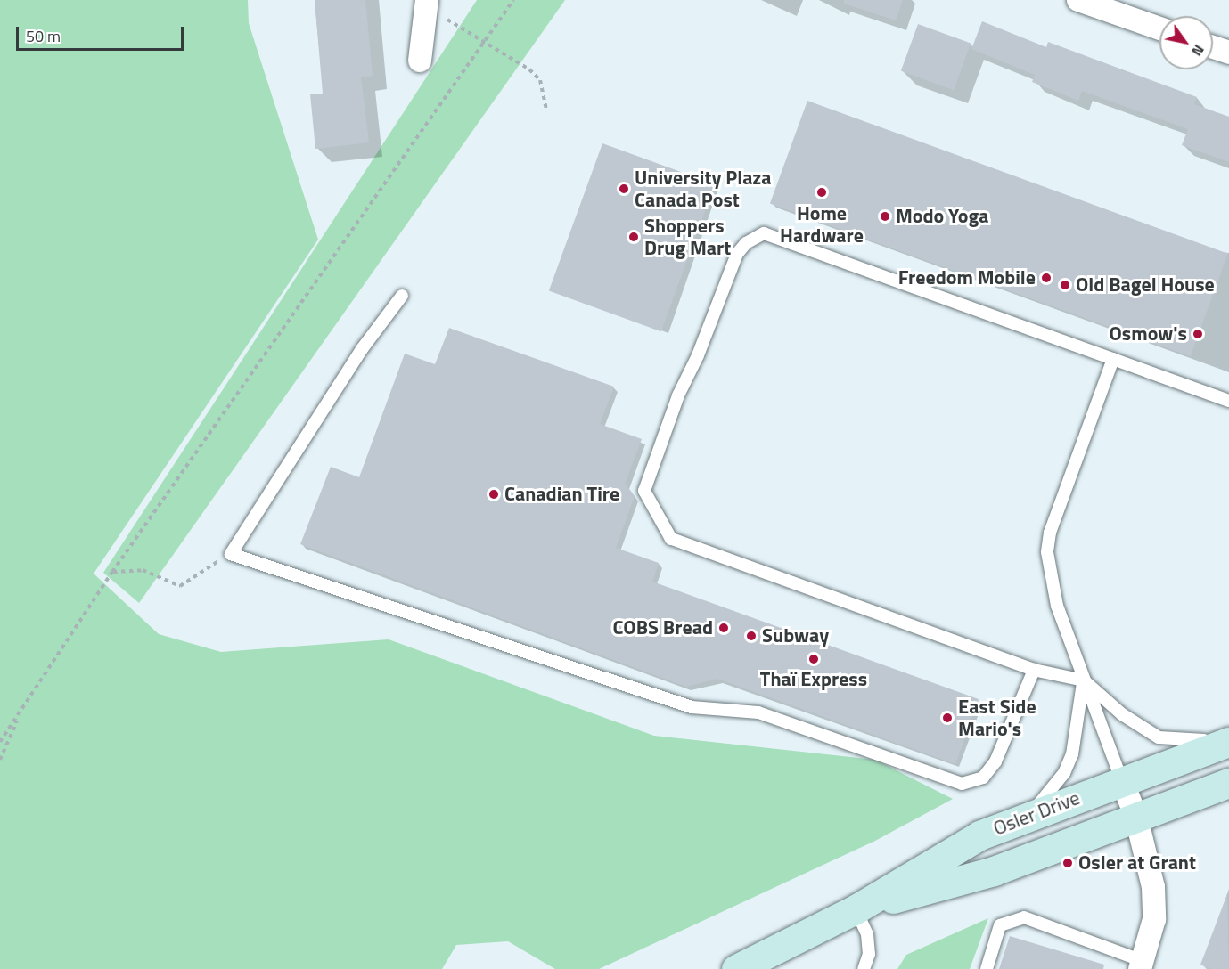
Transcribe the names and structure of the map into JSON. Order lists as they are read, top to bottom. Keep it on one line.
{"streets":{"main road":["Osler Drive"]},"places":["University Plaza Canada Post","Home Hardware","Modo Yoga","Shoppers Drug Mart","Freedom Mobile","Old Bagel House","Osmow's","Canadian Tire","COBS Bread","Subway","Thaï Express","East Side Mario's","Osler at Grant"],"scale_bar":"50 m","north":"bottom right"}
